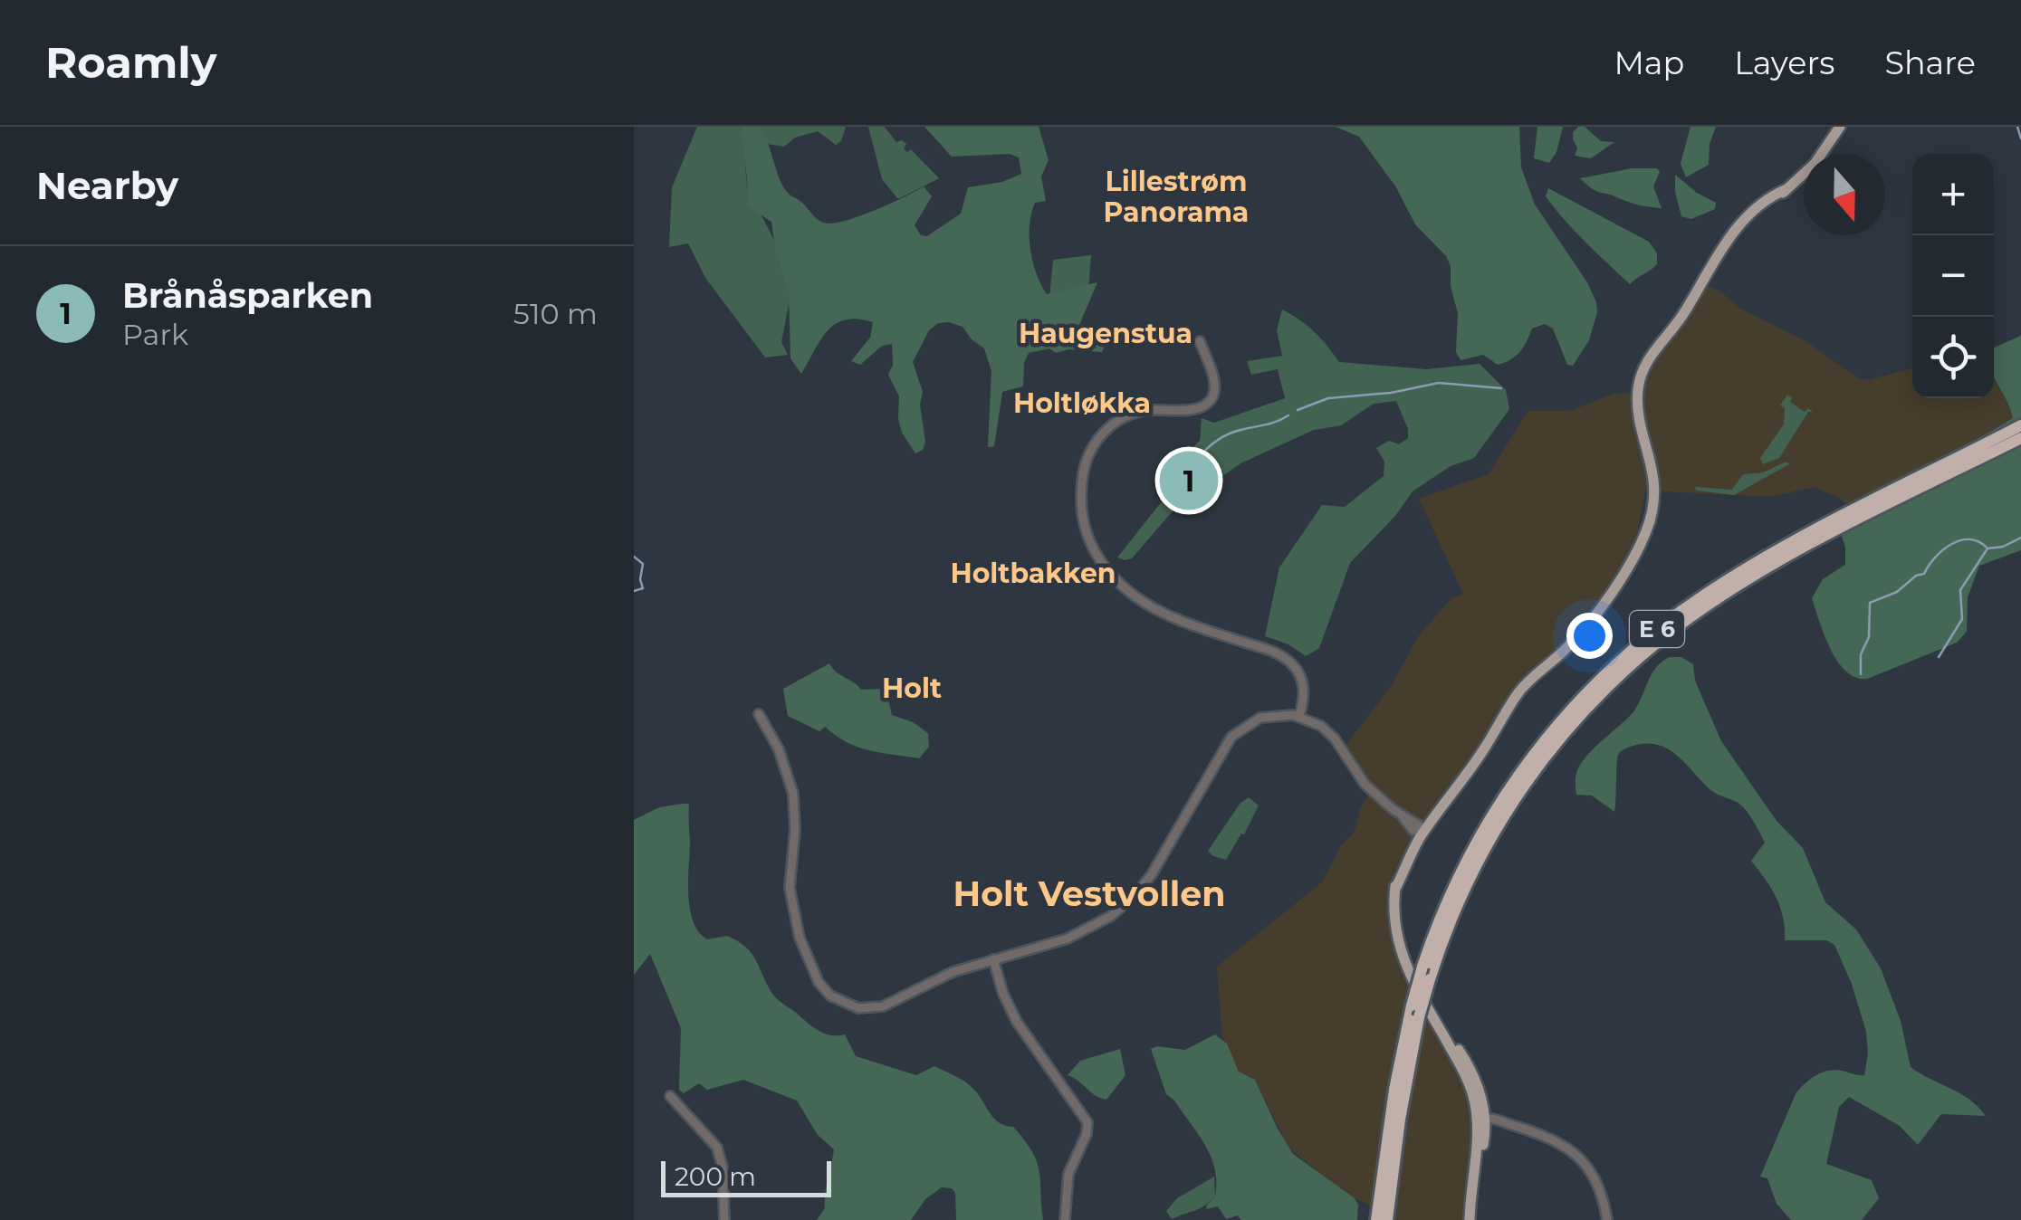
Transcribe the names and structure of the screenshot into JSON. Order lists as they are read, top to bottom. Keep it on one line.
{"streets":{"highway":["E 6"]},"districts":["Lillestrøm Panorama","Haugenstua","Holtløkka","Holtbakken","Holt","Holt Vestvollen"],"scale_bar":"200 m","north":"bottom","page":{"header":"Roamly","nav":["Map","Layers","Share"],"heading":"Nearby","map_buttons":["+","−"],"list":[{"mark":"1","name":"Brånåsparken","note":"Park","value":"510 m"}],"pins":"1","scale":"200 m"}}
